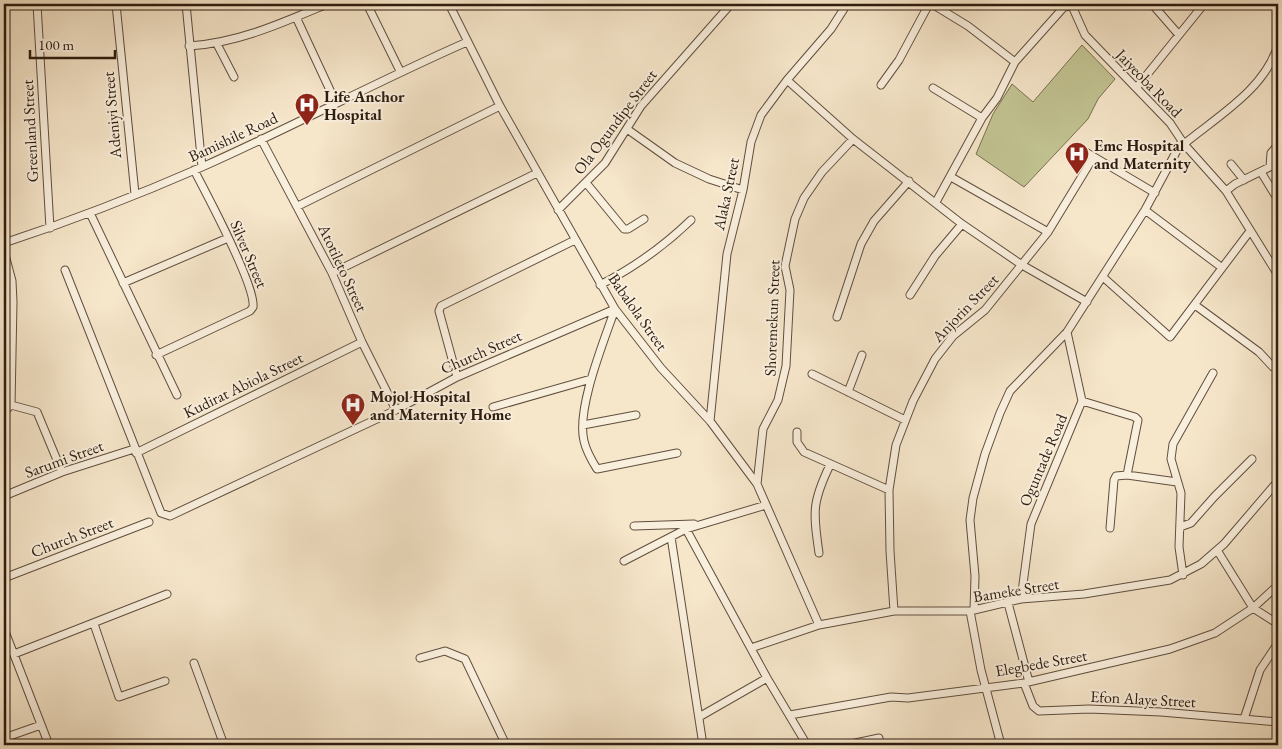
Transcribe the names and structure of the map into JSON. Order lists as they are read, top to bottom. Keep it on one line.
{"streets":{"street":["Jaiyeoba Road","Adeniyi Street","Ola Ogundipe Street","Greenland Street","Bamishile Road","Alaka Street","Silver Street","Atotileto Street","Anjorin Street","Babalola Street","Shoremekun Street","Church Street","Kudirat Abiola Street","Sarumi Street","Oguntade Road","Bameke Street","Elegbede Street","Efon Alaye Street"]},"crossings":[["Adeniyi Street","Bamishile Road"],["Ola Ogundipe Street","Babalola Street"],["Greenland Street","Bamishile Road"],["Bamishile Road","Silver Street"],["Bamishile Road","Atotileto Street"],["Bamishile Road","Babalola Street"],["Alaka Street","Babalola Street"],["Atotileto Street","Church Street"],["Atotileto Street","Kudirat Abiola Street"],["Anjorin Street","Bameke Street"],["Babalola Street","Shoremekun Street"],["Babalola Street","Church Street"],["Babalola Street","Bameke Street"],["Church Street","Kudirat Abiola Street"],["Church Street","Sarumi Street"],["Kudirat Abiola Street","Sarumi Street"],["Oguntade Road","Bameke Street"],["Elegbede Street","Efon Alaye Street"]],"places":{"hospital":["Life Anchor Hospital","Emc Hospital and Maternity","Mojol Hospital and Maternity Home"]},"scale_bar":"100 m"}
